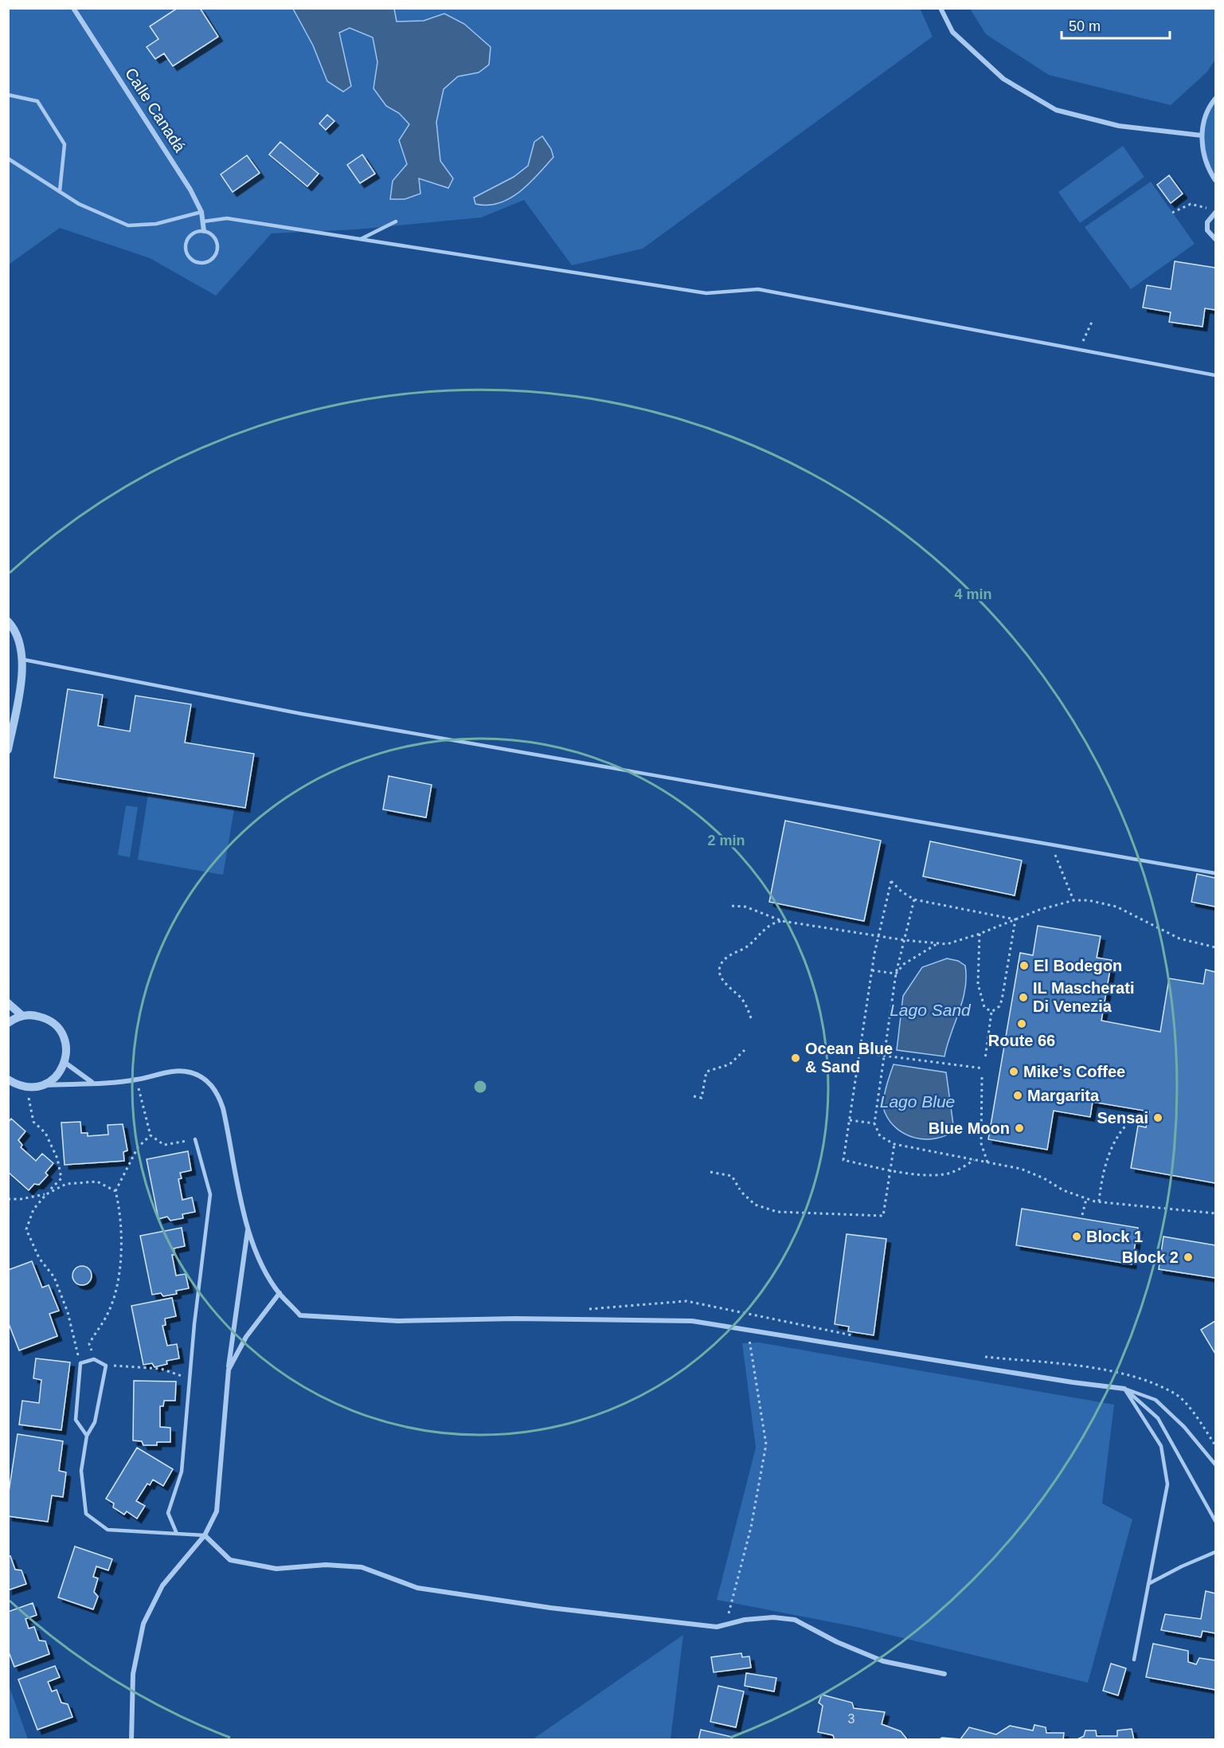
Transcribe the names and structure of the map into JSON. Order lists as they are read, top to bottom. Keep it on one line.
{"streets":{"street":["Calle Canadá"]},"water":["Lago Sand","Lago Blue"],"places":["El Bodegon","IL Mascherati Di Venezia","Route 66","Ocean Blue & Sand","Mike's Coffee","Margarita","Sensai","Blue Moon","Block 1","Block 2"],"house_numbers":["3"],"scale_bar":"50 m","rings":["4 min","2 min"]}
